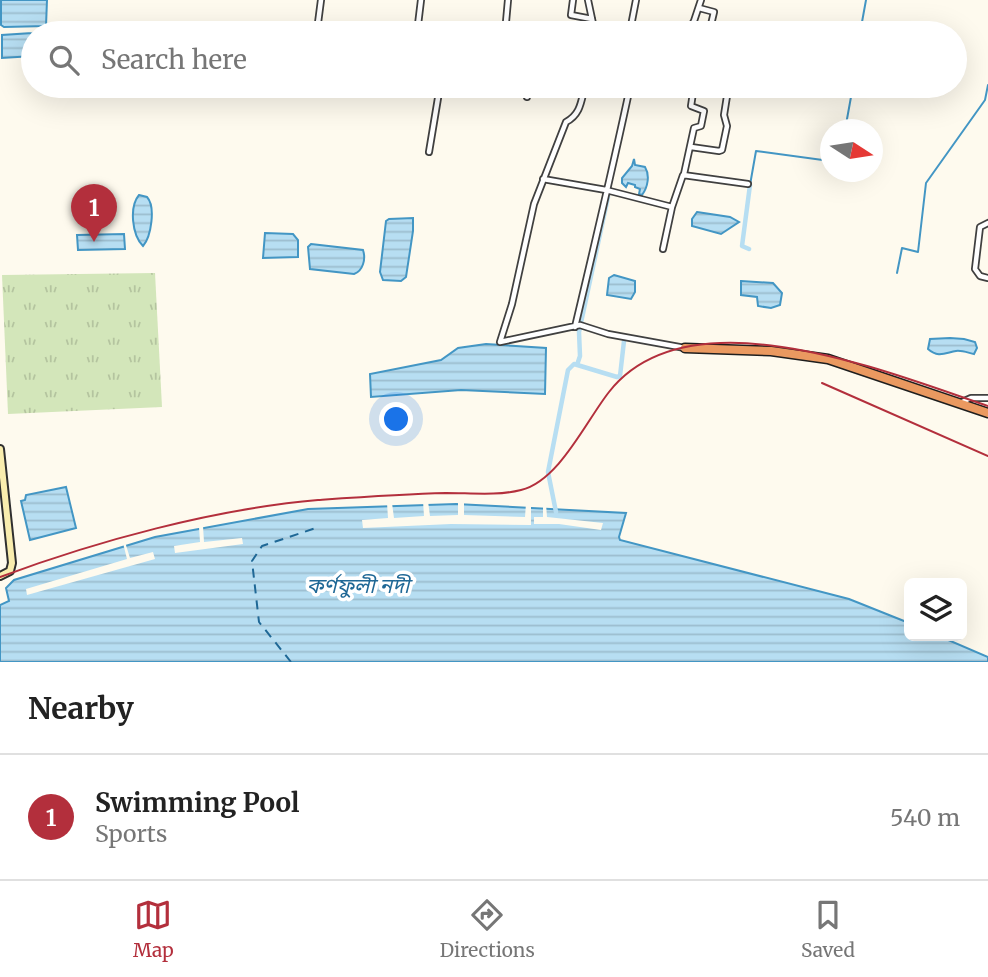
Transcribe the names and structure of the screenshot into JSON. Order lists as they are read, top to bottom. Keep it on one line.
{"water":["কর্ণফুলী নদী"],"north":"right","page":{"search":"Search here","pins":"1","heading":"Nearby","list":[{"mark":"1","name":"Swimming Pool","note":"Sports","value":"540 m"}],"nav":["Map","Directions","Saved"]}}
